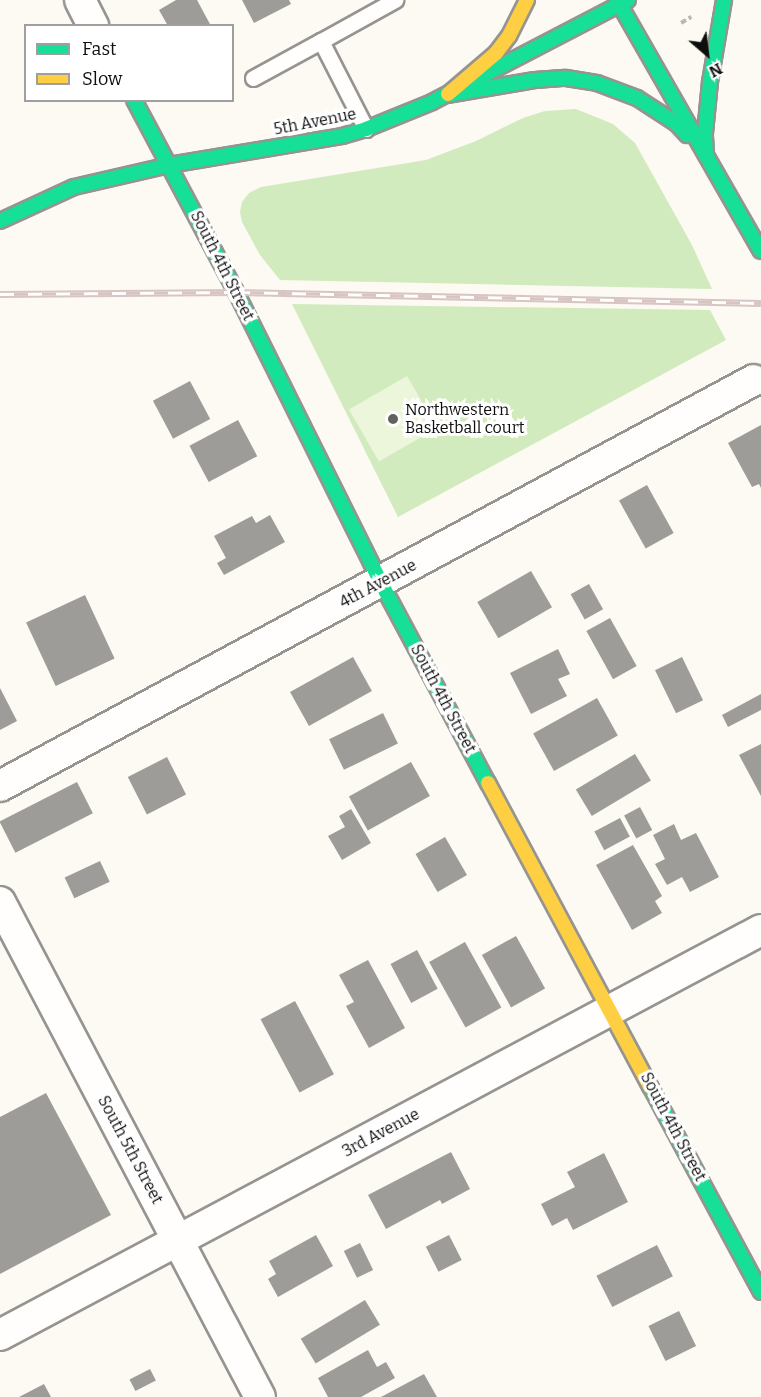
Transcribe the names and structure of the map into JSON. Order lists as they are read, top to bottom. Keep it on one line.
{"streets":{"main road":["5th Avenue","South 4th Street"],"street":["4th Avenue","3rd Avenue","South 5th Street"]},"crossings":[["5th Avenue","South 4th Street"],["South 4th Street","4th Avenue"],["South 4th Street","3rd Avenue"],["3rd Avenue","South 5th Street"]],"places":["Northwestern Basketball court"],"legend":["Fast","Slow"],"north":"bottom right"}
